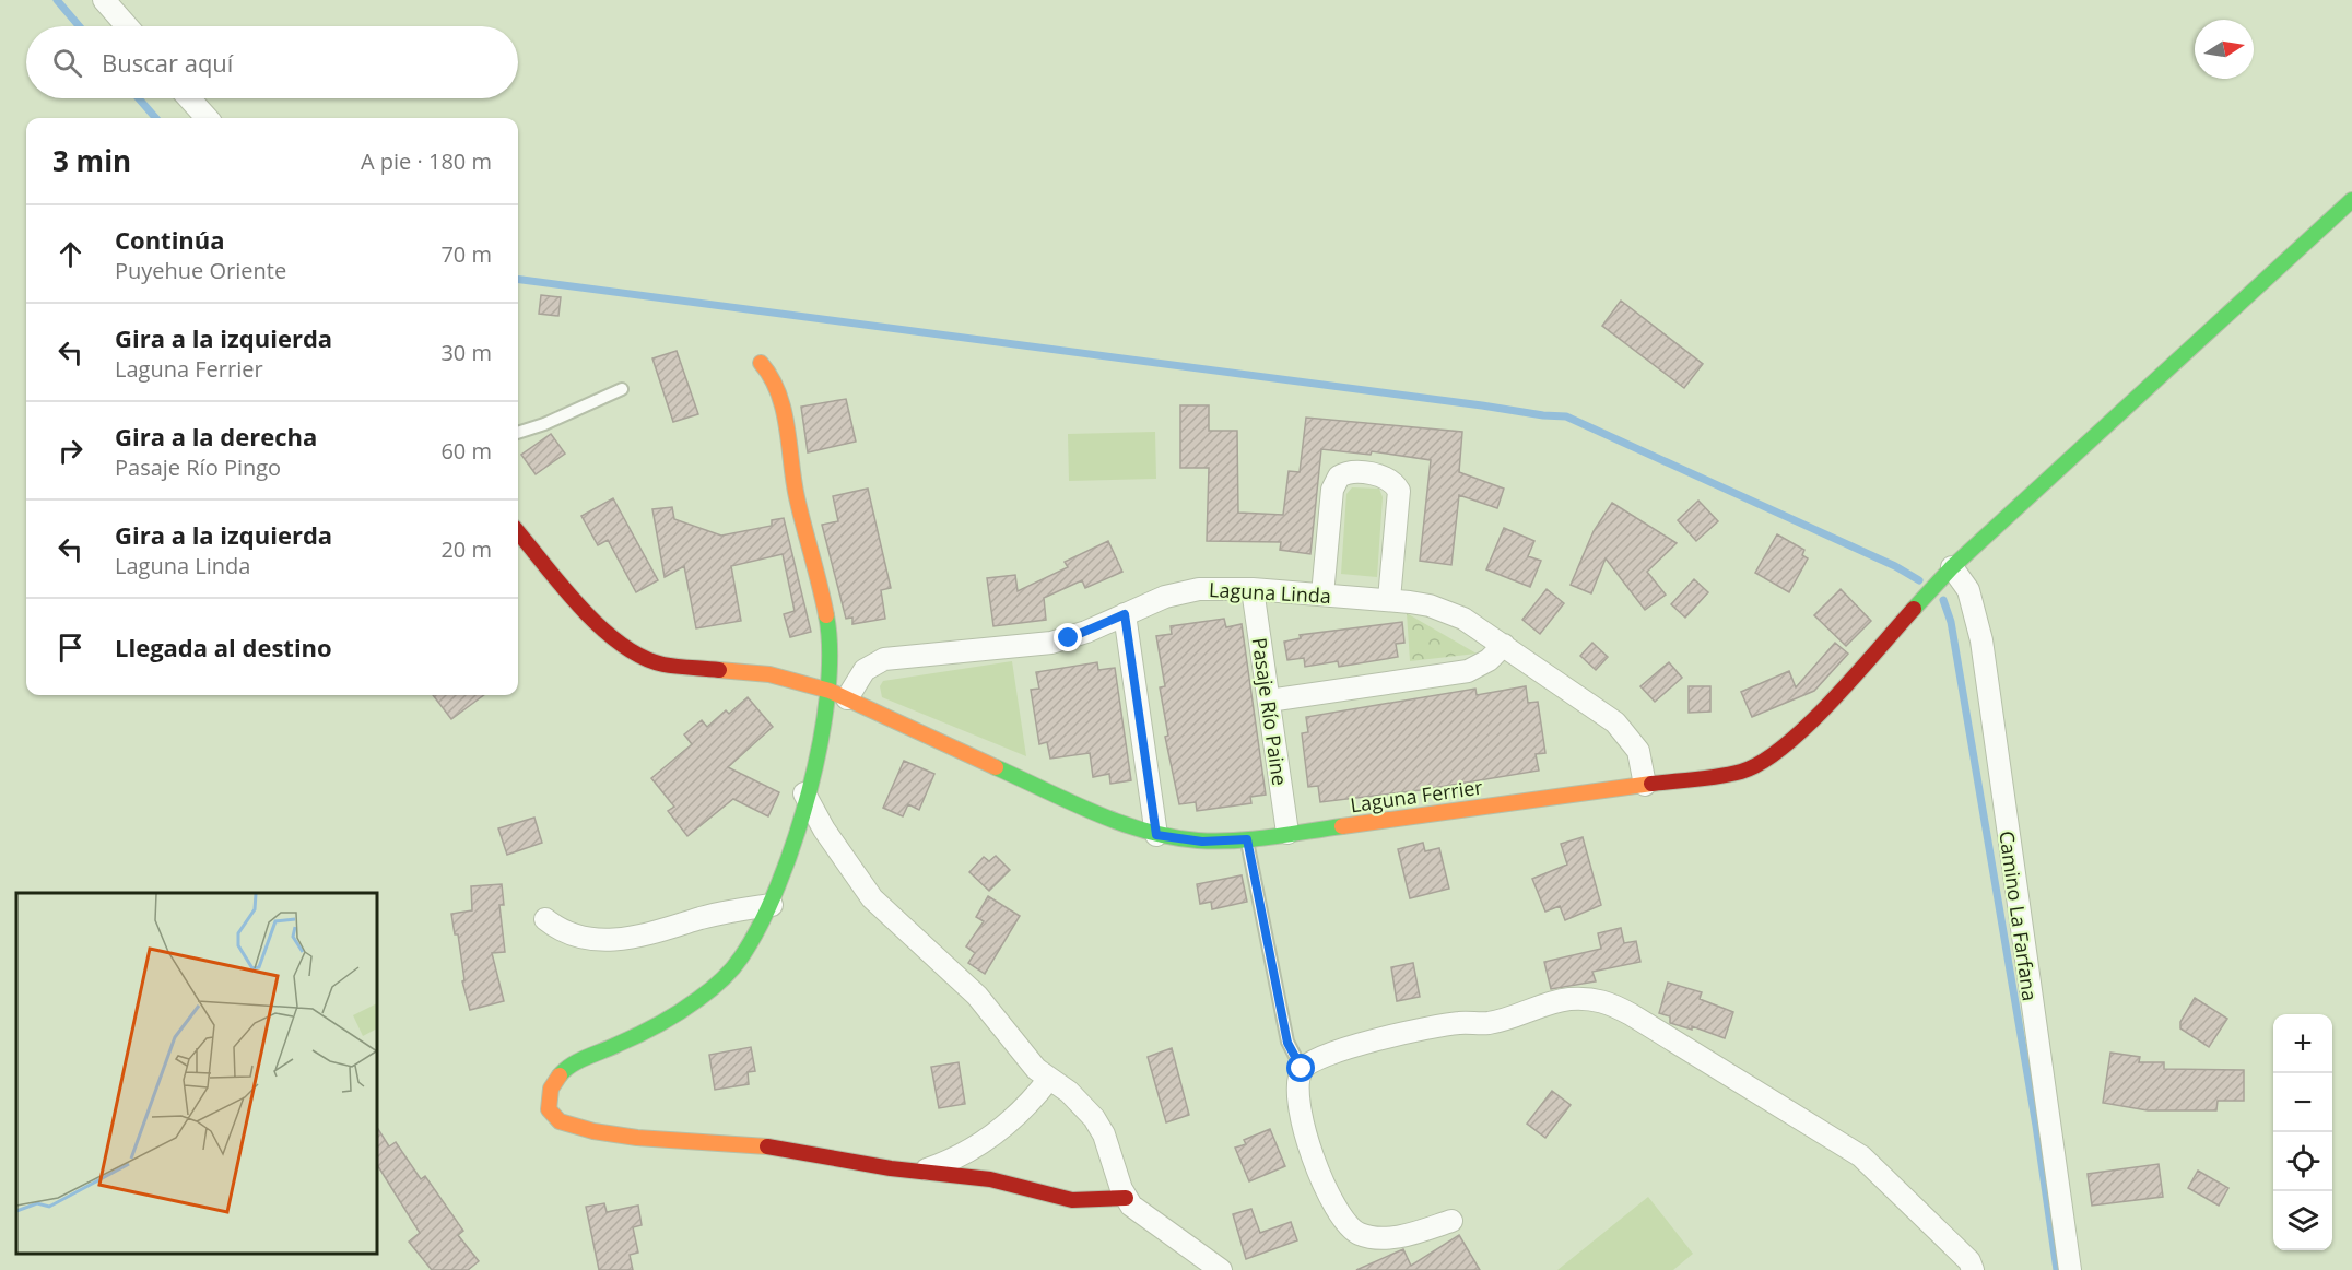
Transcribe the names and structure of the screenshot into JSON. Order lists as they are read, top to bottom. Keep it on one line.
{"streets":{"street":["Laguna Linda","Pasaje Río Paine","Laguna Ferrier","Camino La Farfana"]},"crossings":[["Laguna Linda","Pasaje Río Paine"],["Laguna Linda","Laguna Ferrier"],["Pasaje Río Paine","Laguna Ferrier"],["Laguna Ferrier","Camino La Farfana"]],"north":"right","page":{"search":"Buscar aquí","heading":["3 min","A pie · 180 m"],"list":[["Continúa","Puyehue Oriente","70 m"],["Gira a la izquierda","Laguna Ferrier","30 m"],["Gira a la derecha","Pasaje Río Pingo","60 m"],["Gira a la izquierda","Laguna Linda","20 m"],"Llegada al destino"],"map_buttons":["+","−"]}}
